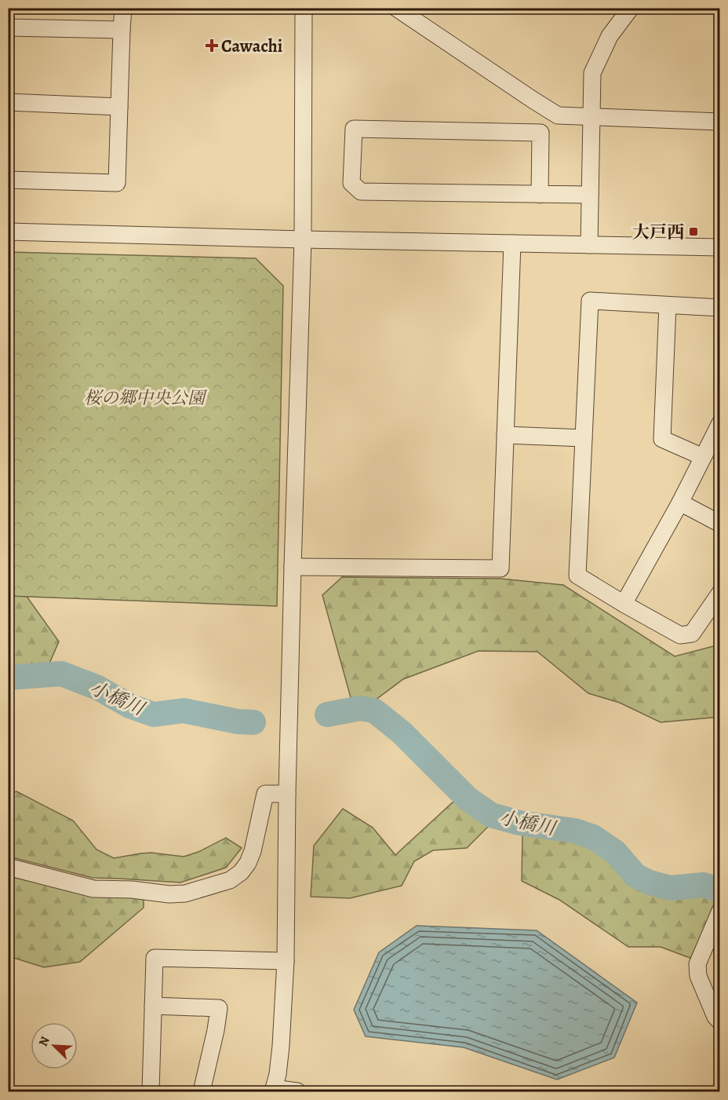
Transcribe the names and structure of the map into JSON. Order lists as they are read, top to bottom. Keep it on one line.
{"water":["小橋川"],"parks":["桜の郷中央公園"],"places":{"health":["Cawachi"],"transit":["大戸西"]},"north":"top left"}
